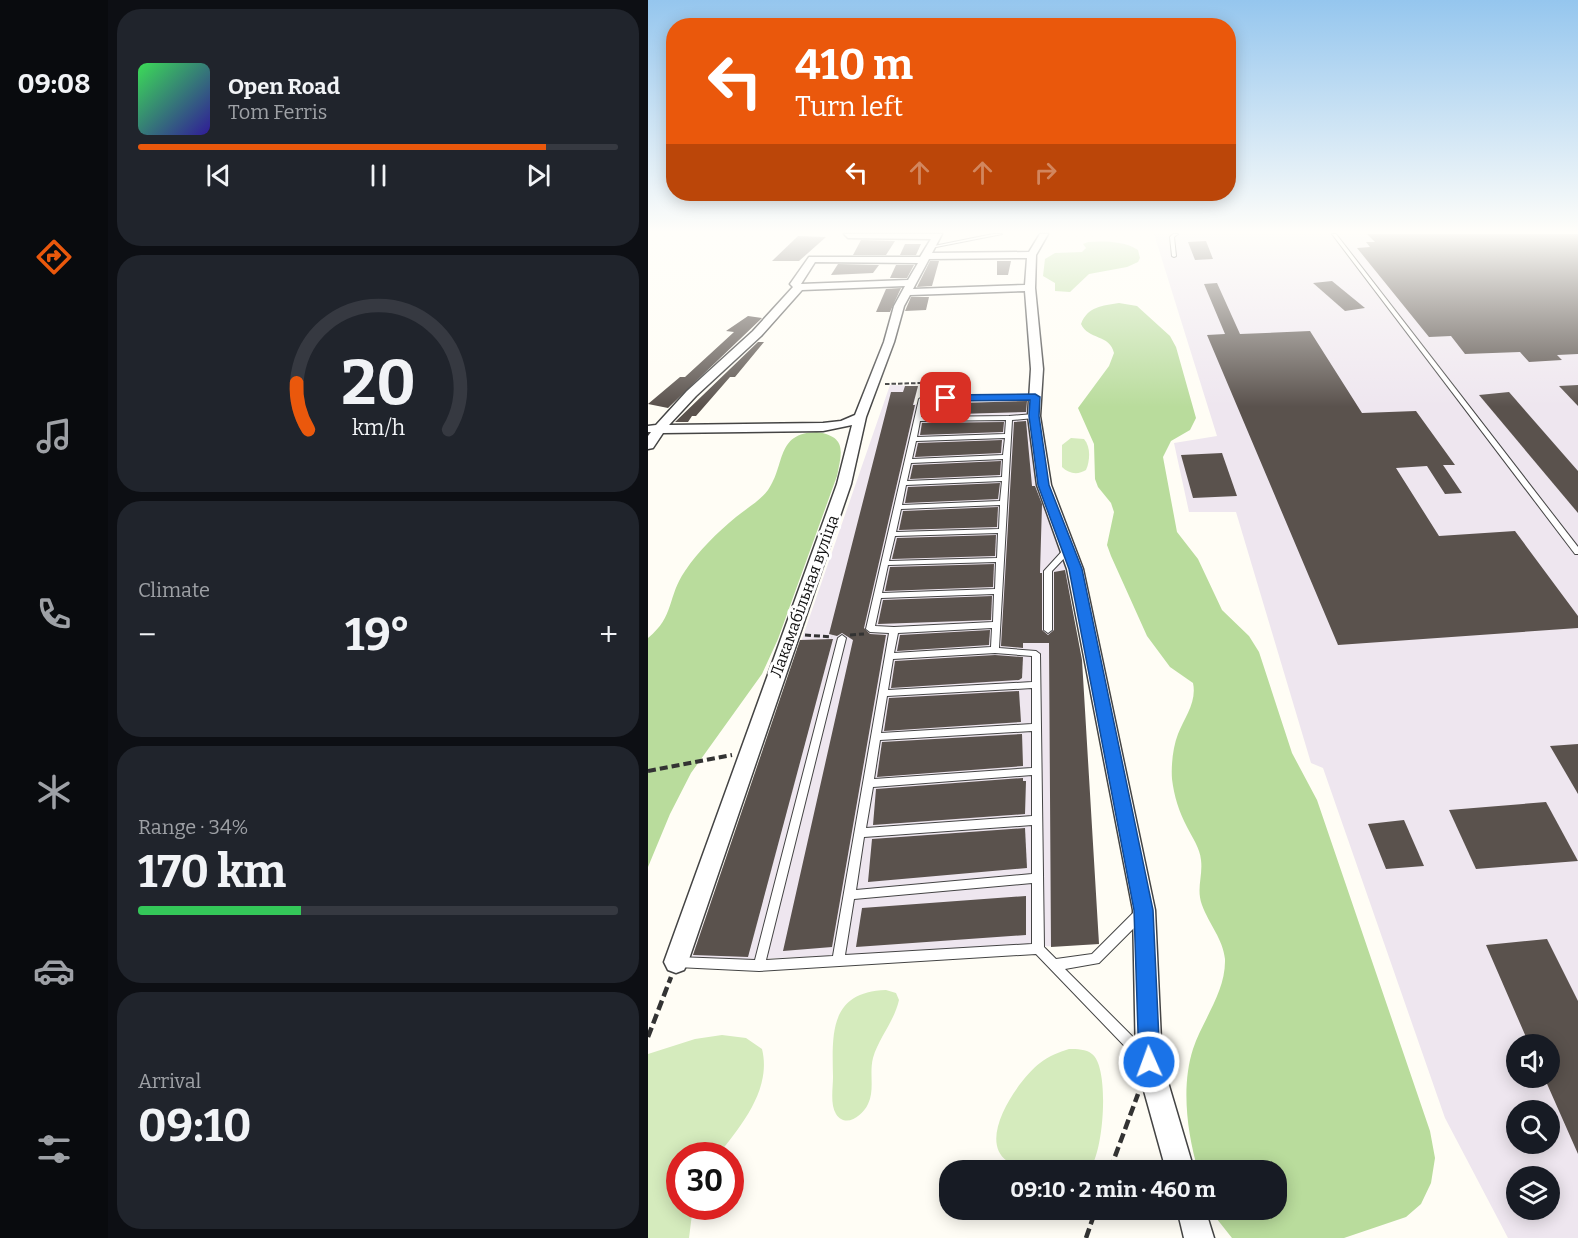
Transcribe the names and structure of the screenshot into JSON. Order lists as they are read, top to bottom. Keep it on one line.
{"streets":{"street":["Лакамабільная вуліца"]},"page":{"tabs":"09:08","turn":["410 m","Turn left"],"song":["Open Road","Tom Ferris"],"tile":["Climate",["Range · 34%","170 km"],["Arrival","09:10"]],"heat":["−","19°","+"],"limit":"30","trip":"09:10 · 2 min · 460 m","gauge":["20","km/h"]}}
